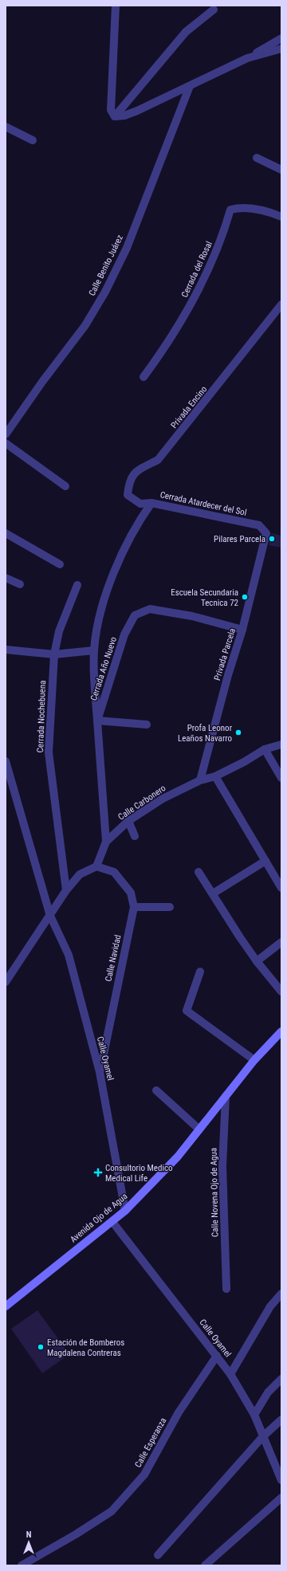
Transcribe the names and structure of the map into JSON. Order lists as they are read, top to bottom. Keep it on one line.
{"streets":{"street":["Calle Benito Juárez","Cerrada del Rosal","Privada Encino","Cerrada Atardecer del Sol","Privada Parcela","Cerrada Año Nuevo","Cerrada Nochebuena","Calle Carbonero","Calle Navidad","Calle Oyamel","Calle Novena Ojo de Agua","Avenida Ojo de Agua","Calle Esperanza"]},"crossings":[["Privada Encino","Cerrada Atardecer del Sol"],["Cerrada Atardecer del Sol","Privada Parcela"],["Cerrada Atardecer del Sol","Cerrada Año Nuevo"],["Privada Parcela","Cerrada Año Nuevo"],["Privada Parcela","Calle Carbonero"],["Cerrada Año Nuevo","Calle Carbonero"],["Calle Carbonero","Calle Navidad"],["Calle Navidad","Calle Oyamel"],["Calle Oyamel","Avenida Ojo de Agua"],["Calle Oyamel","Calle Esperanza"],["Calle Novena Ojo de Agua","Avenida Ojo de Agua"]],"places":{"other":["Pilares Parcela","Escuela Secundaria Tecnica 72","Profa Leonor Leaños Navarro","Estación de Bomberos Magdalena Contreras"],"health":["Consultorio Medico Medical Life"]},"north":"top"}
